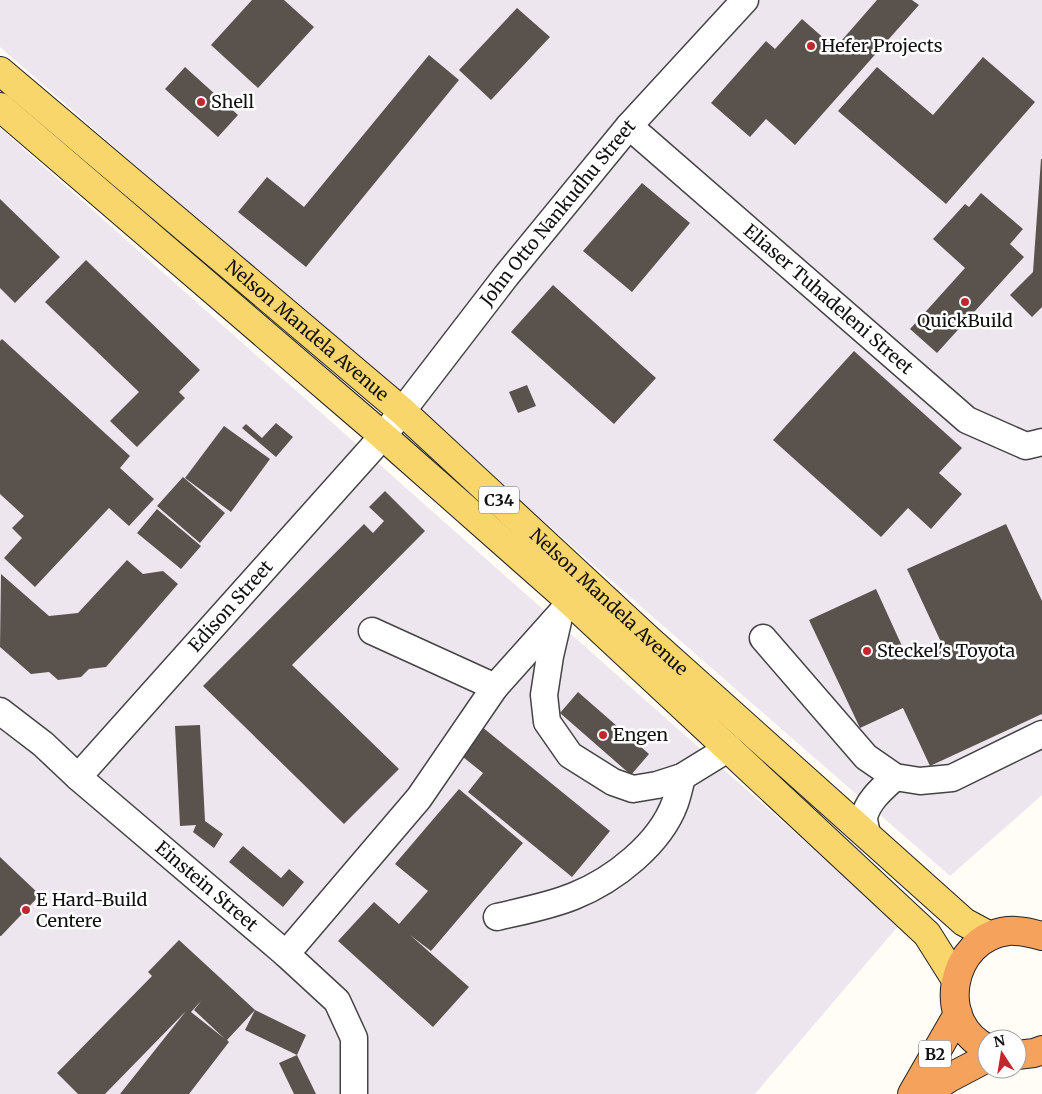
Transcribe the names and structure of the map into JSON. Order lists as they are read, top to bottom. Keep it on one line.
{"streets":{"highway":["B2"],"main road":["Nelson Mandela Avenue","C34"],"street":["John Otto Nankudhu Street","Eliaser Tuhadeleni Street","Edison Street","Einstein Street"]},"crossings":[["John Otto Nankudhu Street","Eliaser Tuhadeleni Street"],["John Otto Nankudhu Street","Nelson Mandela Avenue"],["John Otto Nankudhu Street","Edison Street"],["Nelson Mandela Avenue","Edison Street"],["Edison Street","Einstein Street"]],"places":["Hefer Projects","Shell","QuickBuild","Steckel's Toyota","Engen","E Hard-Build Centere"],"north":"top"}
